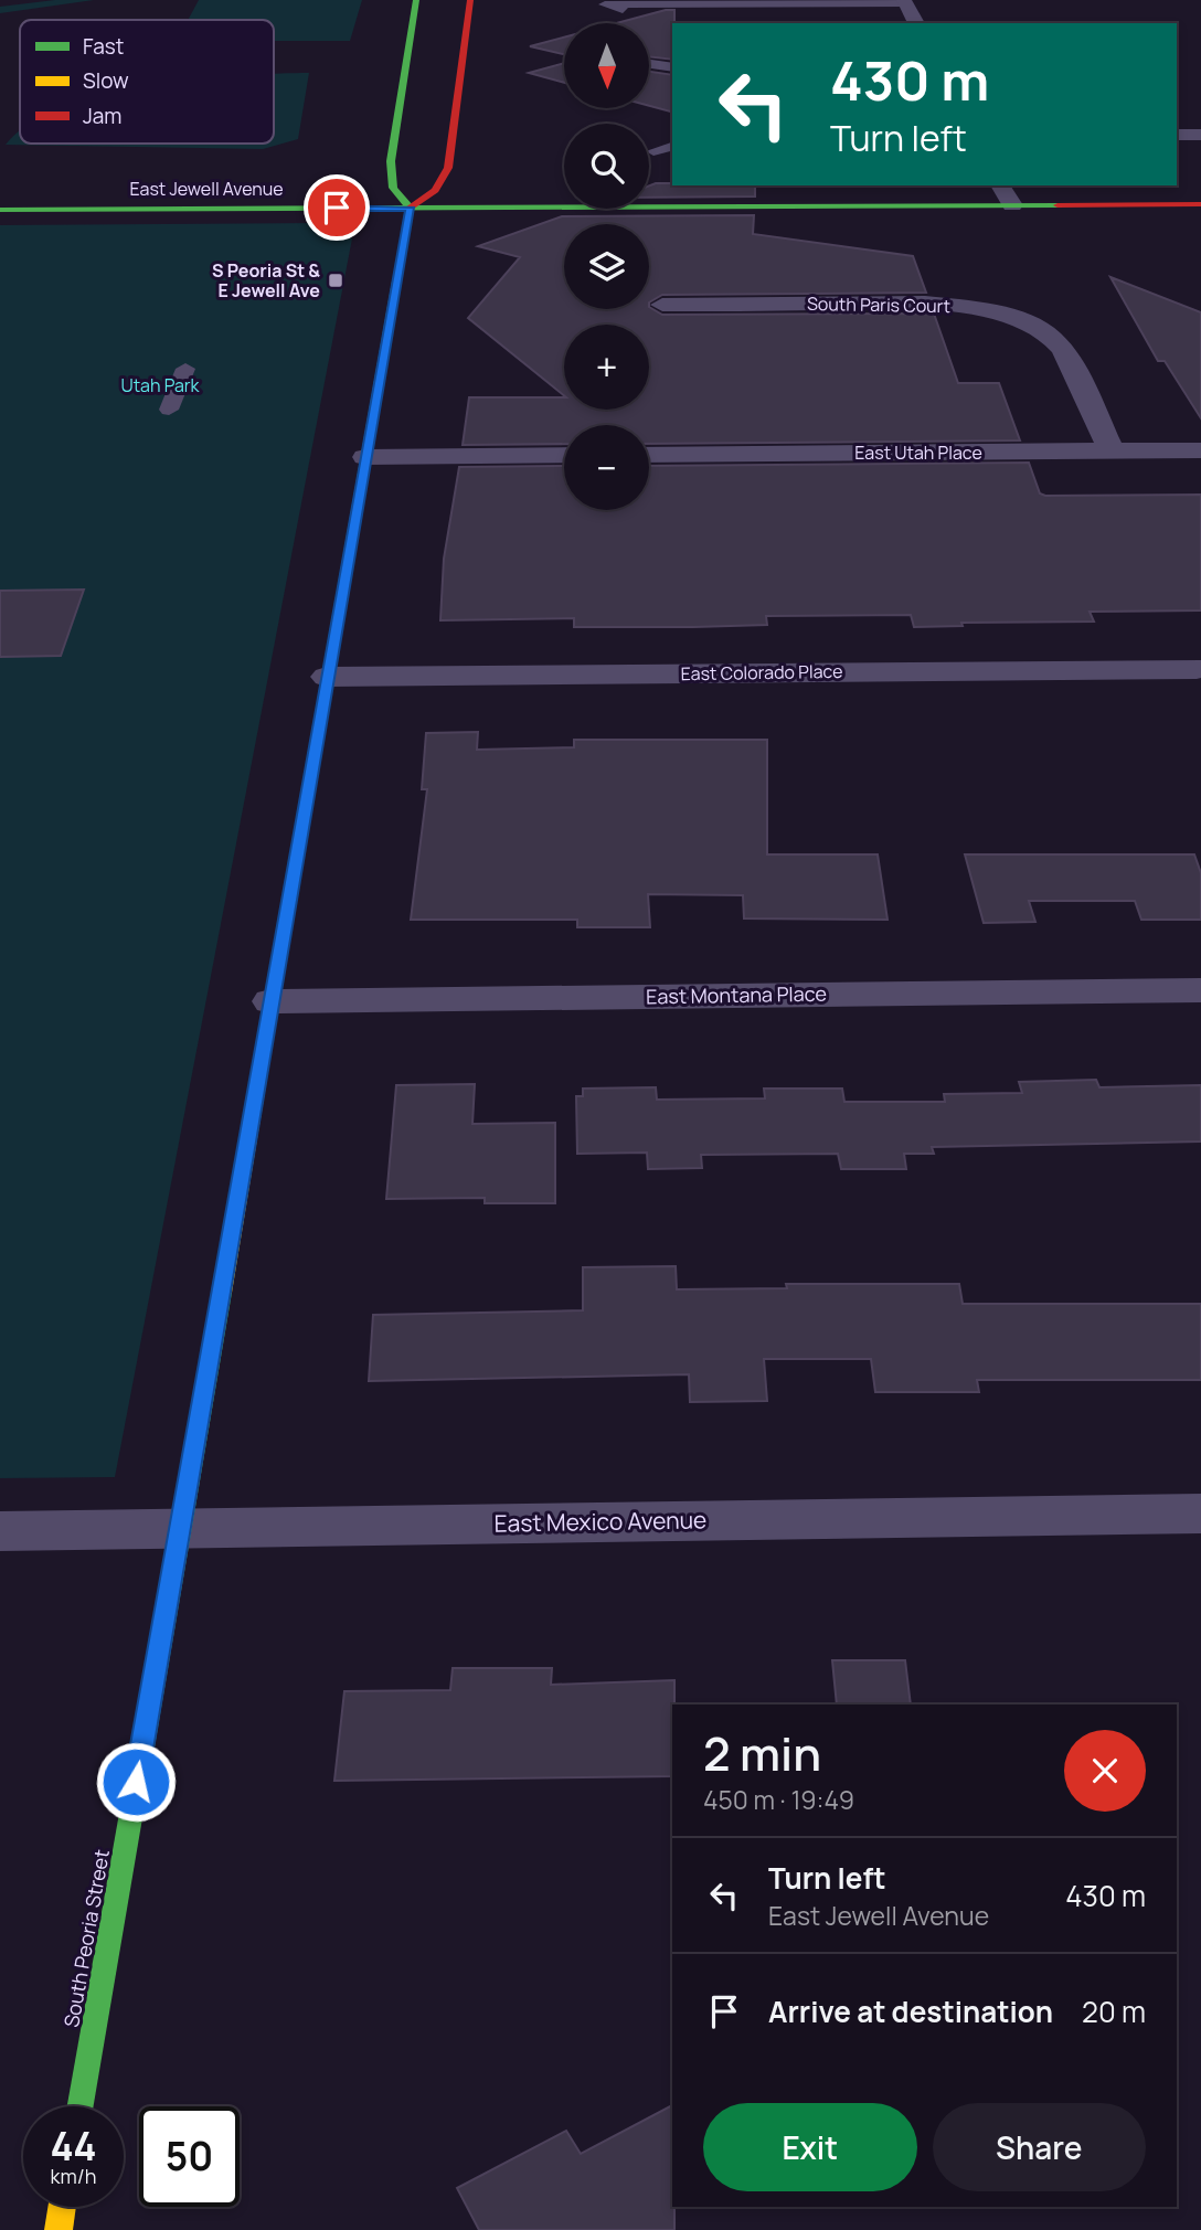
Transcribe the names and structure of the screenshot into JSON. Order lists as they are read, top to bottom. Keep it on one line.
{"streets":{"main road":["East Jewell Avenue","South Peoria Street"],"street":["South Paris Court","East Utah Place","East Colorado Place","East Montana Place","East Mexico Avenue"]},"crossings":[["East Jewell Avenue","South Peoria Street"],["South Paris Court","East Utah Place"],["East Colorado Place","South Peoria Street"],["East Montana Place","South Peoria Street"],["East Mexico Avenue","South Peoria Street"]],"parks":["Utah Park"],"places":{"transit":["S Peoria St & E Jewell Ave"]},"legend":["Fast","Slow","Jam"],"north":"bottom","page":{"map_buttons":["+","−"],"turn":["430 m","Turn left"],"heading":["2 min","450 m · 19:49"],"list":[{"name":"Turn left","note":"East Jewell Avenue","value":"430 m"},{"name":"Arrive at destination","value":"20 m"}],"buttons":["Exit","Share"],"speed":"44 km/h","limit":"50"}}
